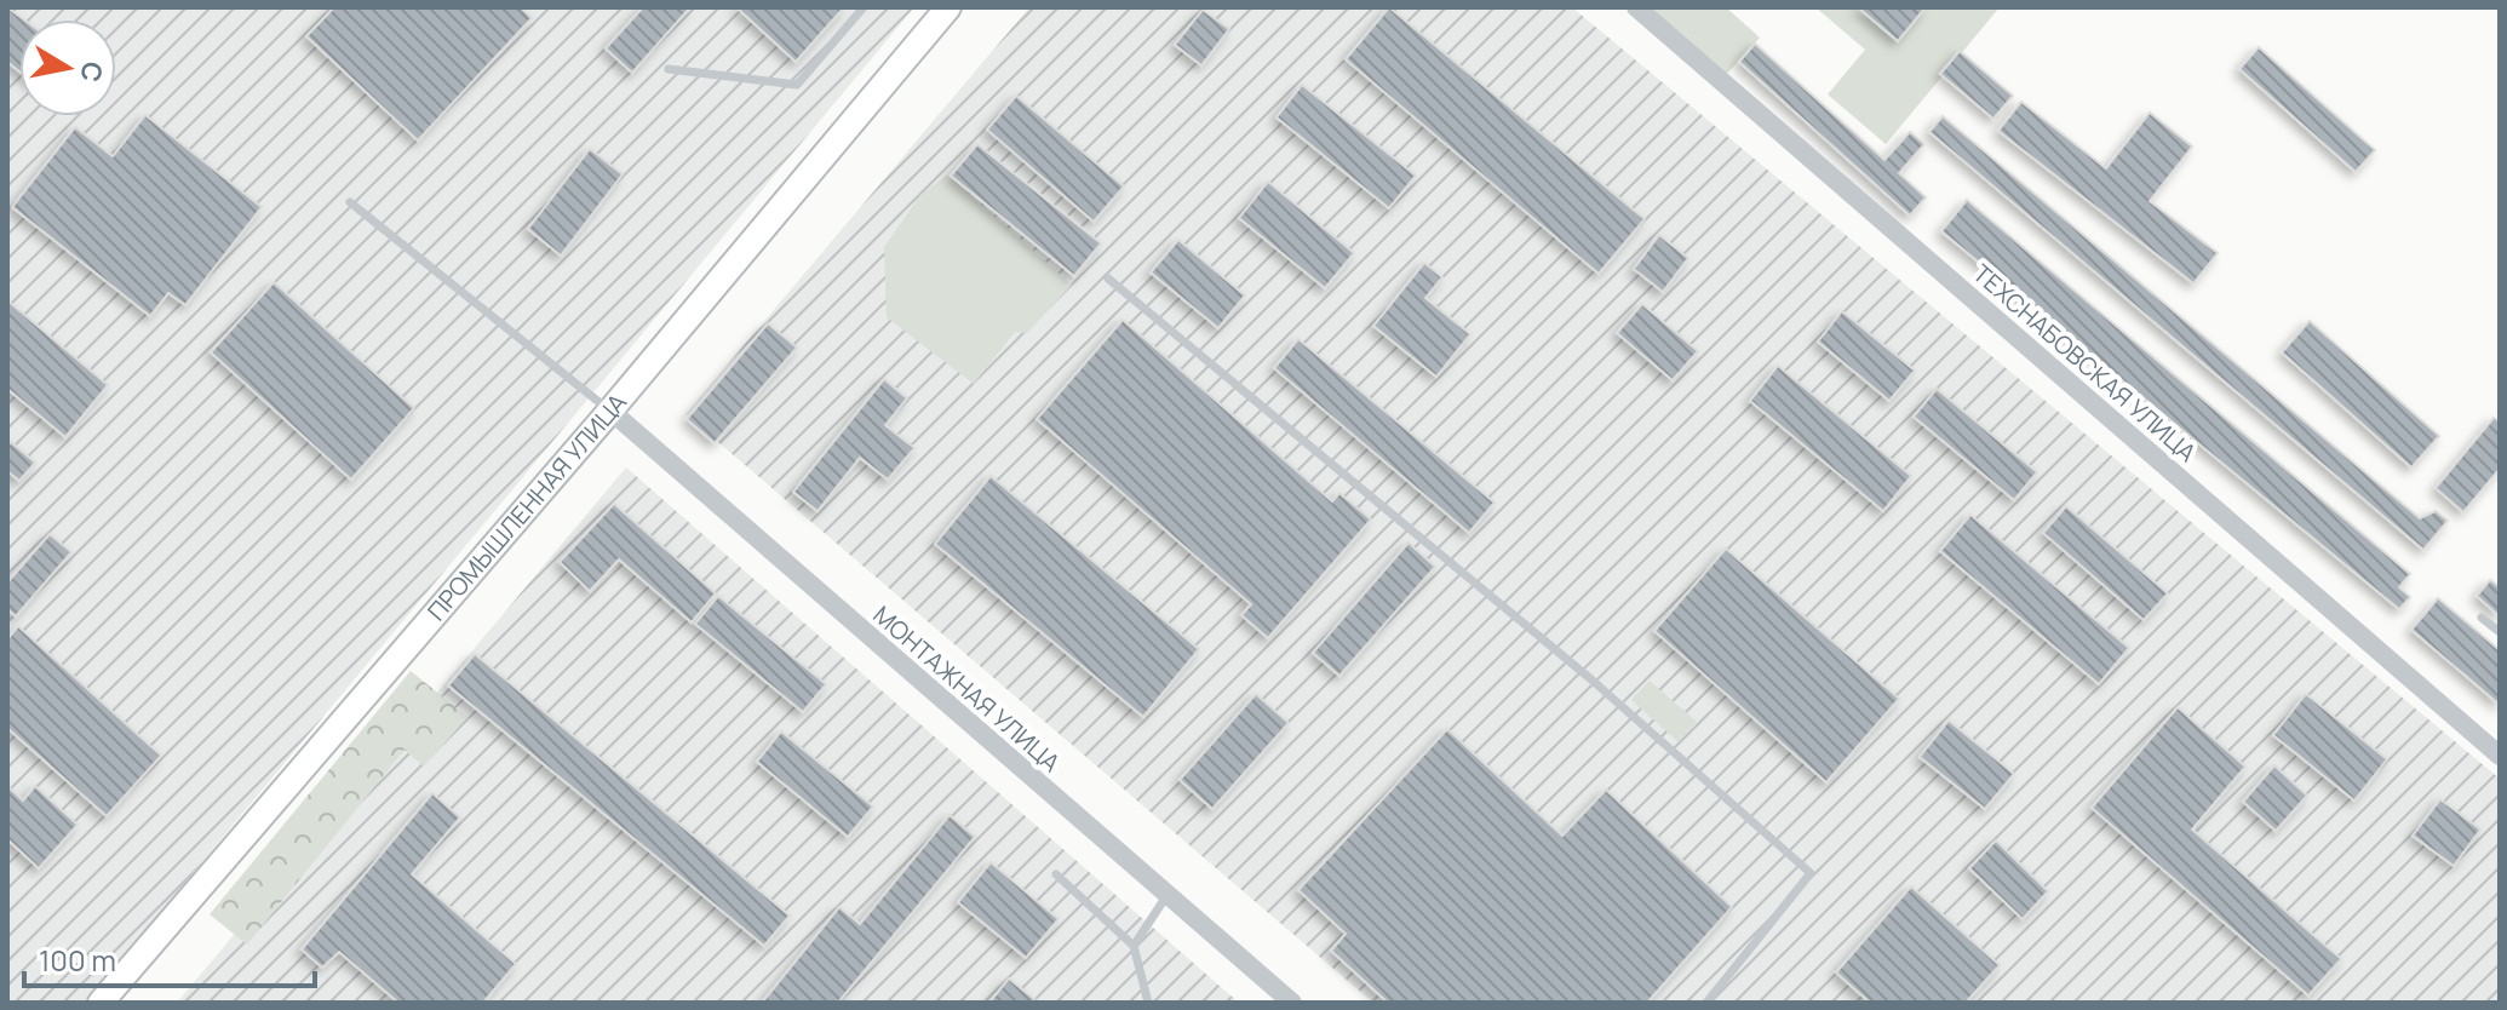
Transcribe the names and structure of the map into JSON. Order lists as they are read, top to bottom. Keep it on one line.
{"streets":{"main road":["ПРОМЫШЛЕННАЯ УЛИЦА"],"street":["ТЕХСНАБОВСКАЯ УЛИЦА","МОНТАЖНАЯ УЛИЦА"]},"crossings":[["ПРОМЫШЛЕННАЯ УЛИЦА","МОНТАЖНАЯ УЛИЦА"]],"scale_bar":"100 m","north":"right"}
